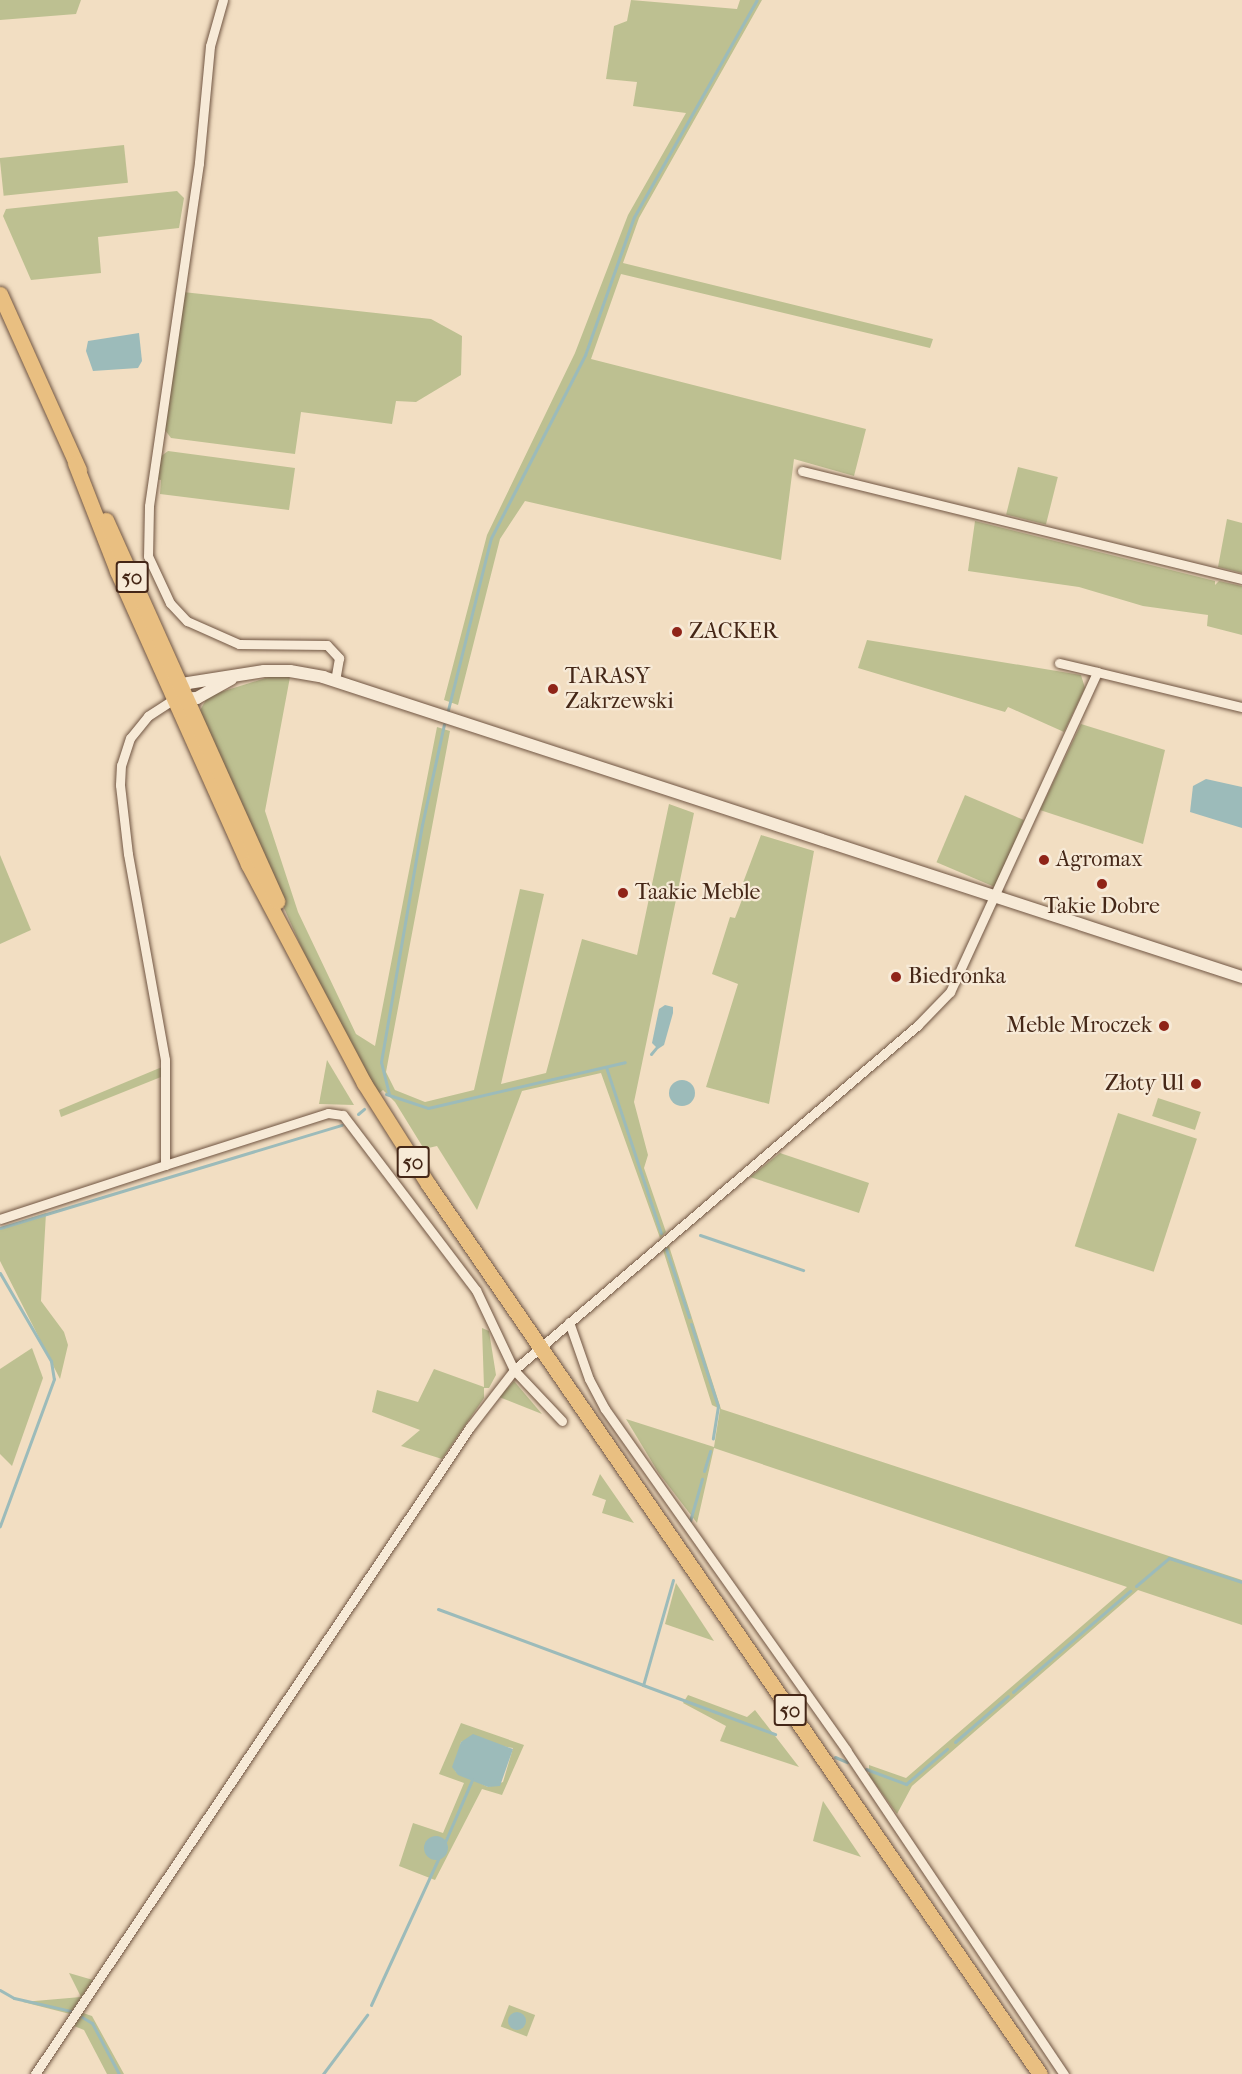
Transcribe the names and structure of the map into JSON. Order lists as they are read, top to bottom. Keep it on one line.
{"streets":{"main road":["50"]},"places":["ZACKER","TARASY Zakrzewski","Agromax","Takie Dobre","Taakie Meble","Biedronka","Meble Mroczek","Złoty Ul"]}
